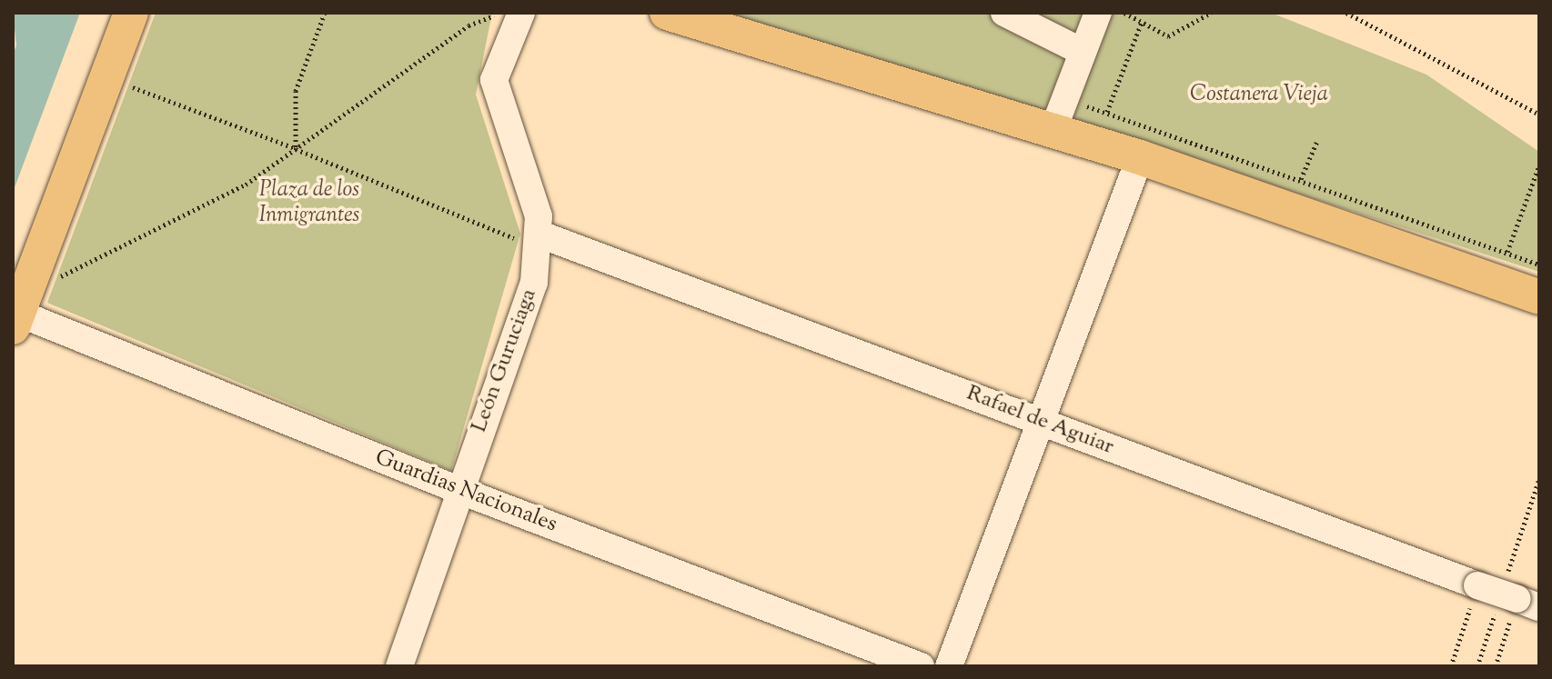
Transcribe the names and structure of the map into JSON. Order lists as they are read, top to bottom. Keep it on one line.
{"streets":{"street":["León Guruciaga","Rafael de Aguiar","Guardias Nacionales"]},"crossings":[["León Guruciaga","Rafael de Aguiar"],["León Guruciaga","Guardias Nacionales"]],"parks":["Costanera Vieja","Plaza de los Inmigrantes"]}
